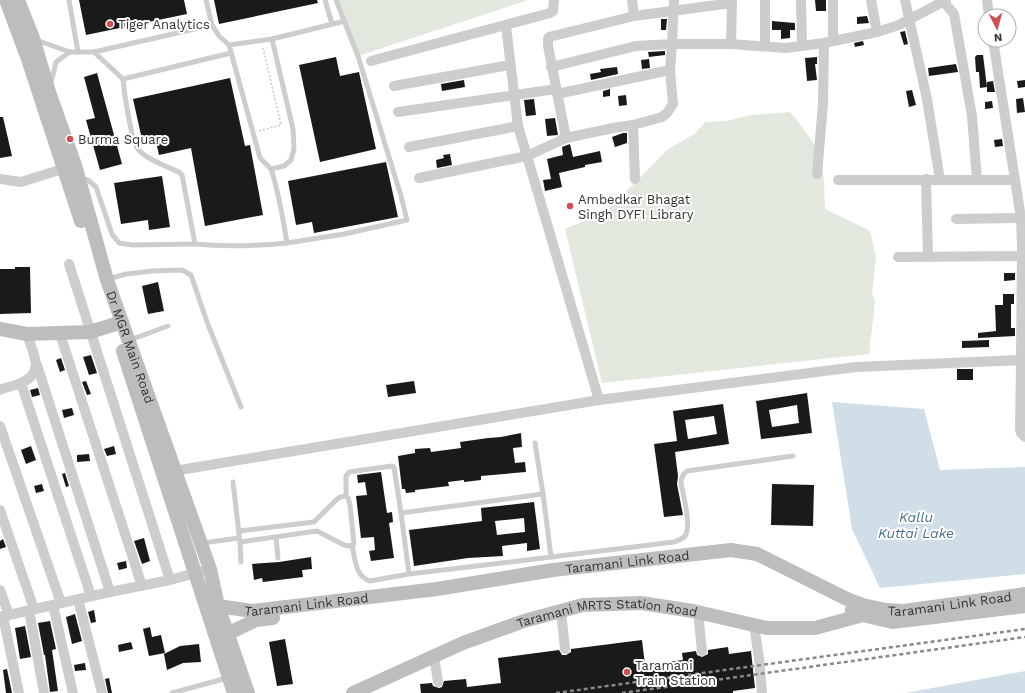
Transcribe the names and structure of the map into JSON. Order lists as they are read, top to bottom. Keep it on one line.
{"streets":{"street":["Dr MGR Main Road","Taramani Link Road","Taramani MRTS Station Road"]},"crossings":[["Dr MGR Main Road","Taramani Link Road"],["Taramani Link Road","Taramani MRTS Station Road"]],"water":["Kallu Kuttai Lake"],"places":["Tiger Analytics","Burma Square","Ambedkar Bhagat Singh DYFI Library","Taramani Train Station"],"north":"bottom"}
